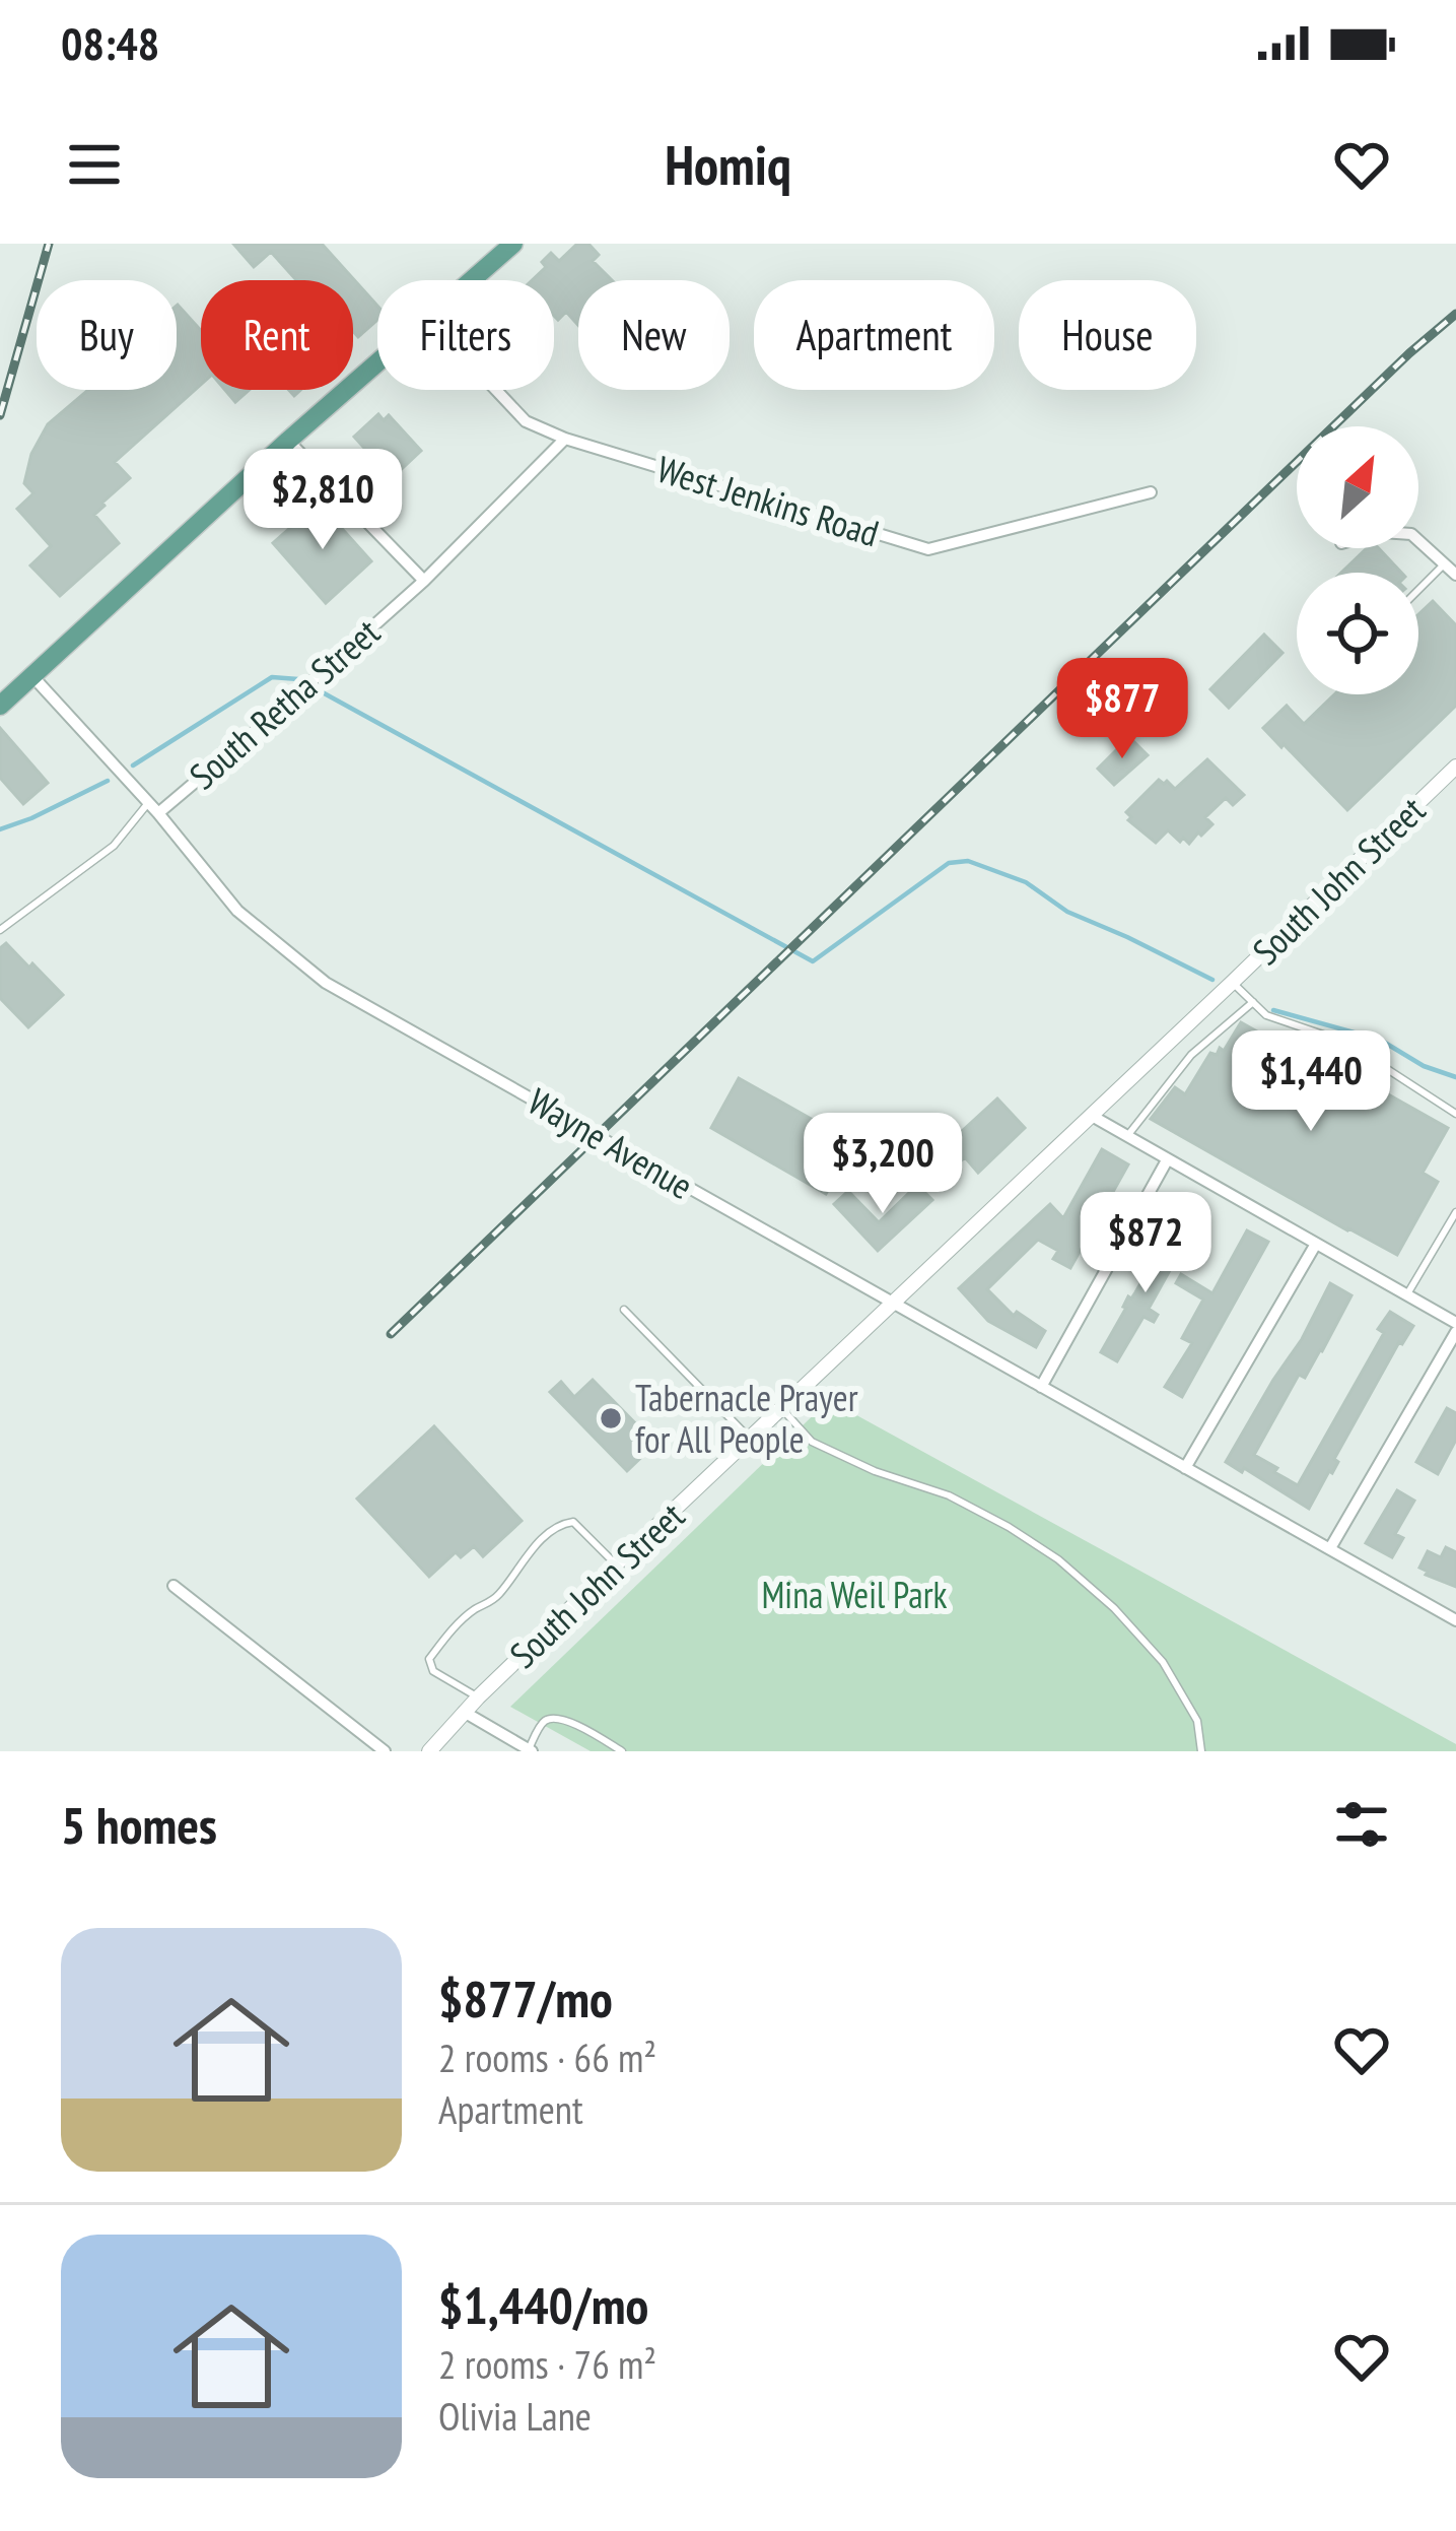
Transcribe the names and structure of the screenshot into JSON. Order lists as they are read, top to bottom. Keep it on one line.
{"streets":{"street":["West Jenkins Road","South Retha Street","South John Street","Wayne Avenue"]},"crossings":[["West Jenkins Road","South Retha Street"],["South Retha Street","Wayne Avenue"],["South John Street","Wayne Avenue"]],"parks":["Mina Weil Park"],"places":["Tabernacle Prayer for All People"],"north":"top right","page":{"status":"08:48","header":"Homiq","chip":["Buy","Rent","Filters","New","Apartment","House"],"price":["$2,810","$877","$1,440","$3,200","$872"],"heading":"5 homes","list":[{"name":"$877/mo","note":"2 rooms · 66 m² · Apartment"},{"name":"$1,440/mo","note":"2 rooms · 76 m² · Olivia Lane"}]}}
